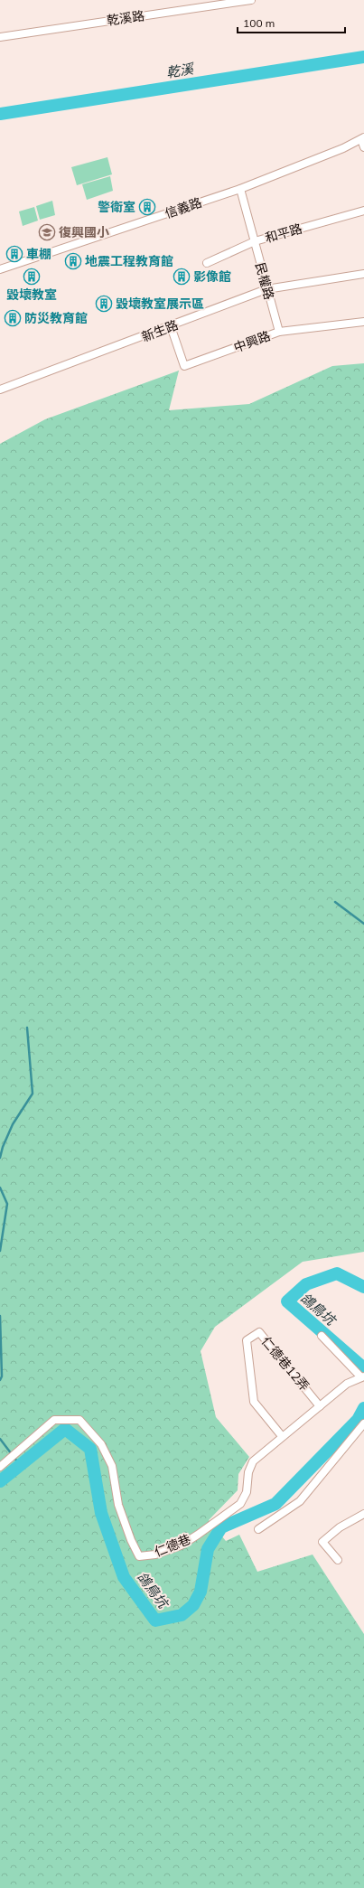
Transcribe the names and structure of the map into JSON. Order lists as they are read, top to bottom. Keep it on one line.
{"streets":{"street":["乾溪路","信義路","和平路","民權路","新生路","中興路","仁德巷12弄","仁德巷"]},"crossings":[["信義路","民權路"],["和平路","民權路"],["民權路","新生路"],["民權路","中興路"],["新生路","中興路"],["仁德巷12弄","仁德巷"]],"water":["乾溪","鴿鳥坑"],"places":{"building":["警衛室","車棚","地震工程教育館","毀壞教室","影像館","毀壞教室展示區","防災教育館"],"school or university":["復興國小"]},"scale_bar":"100 m"}
